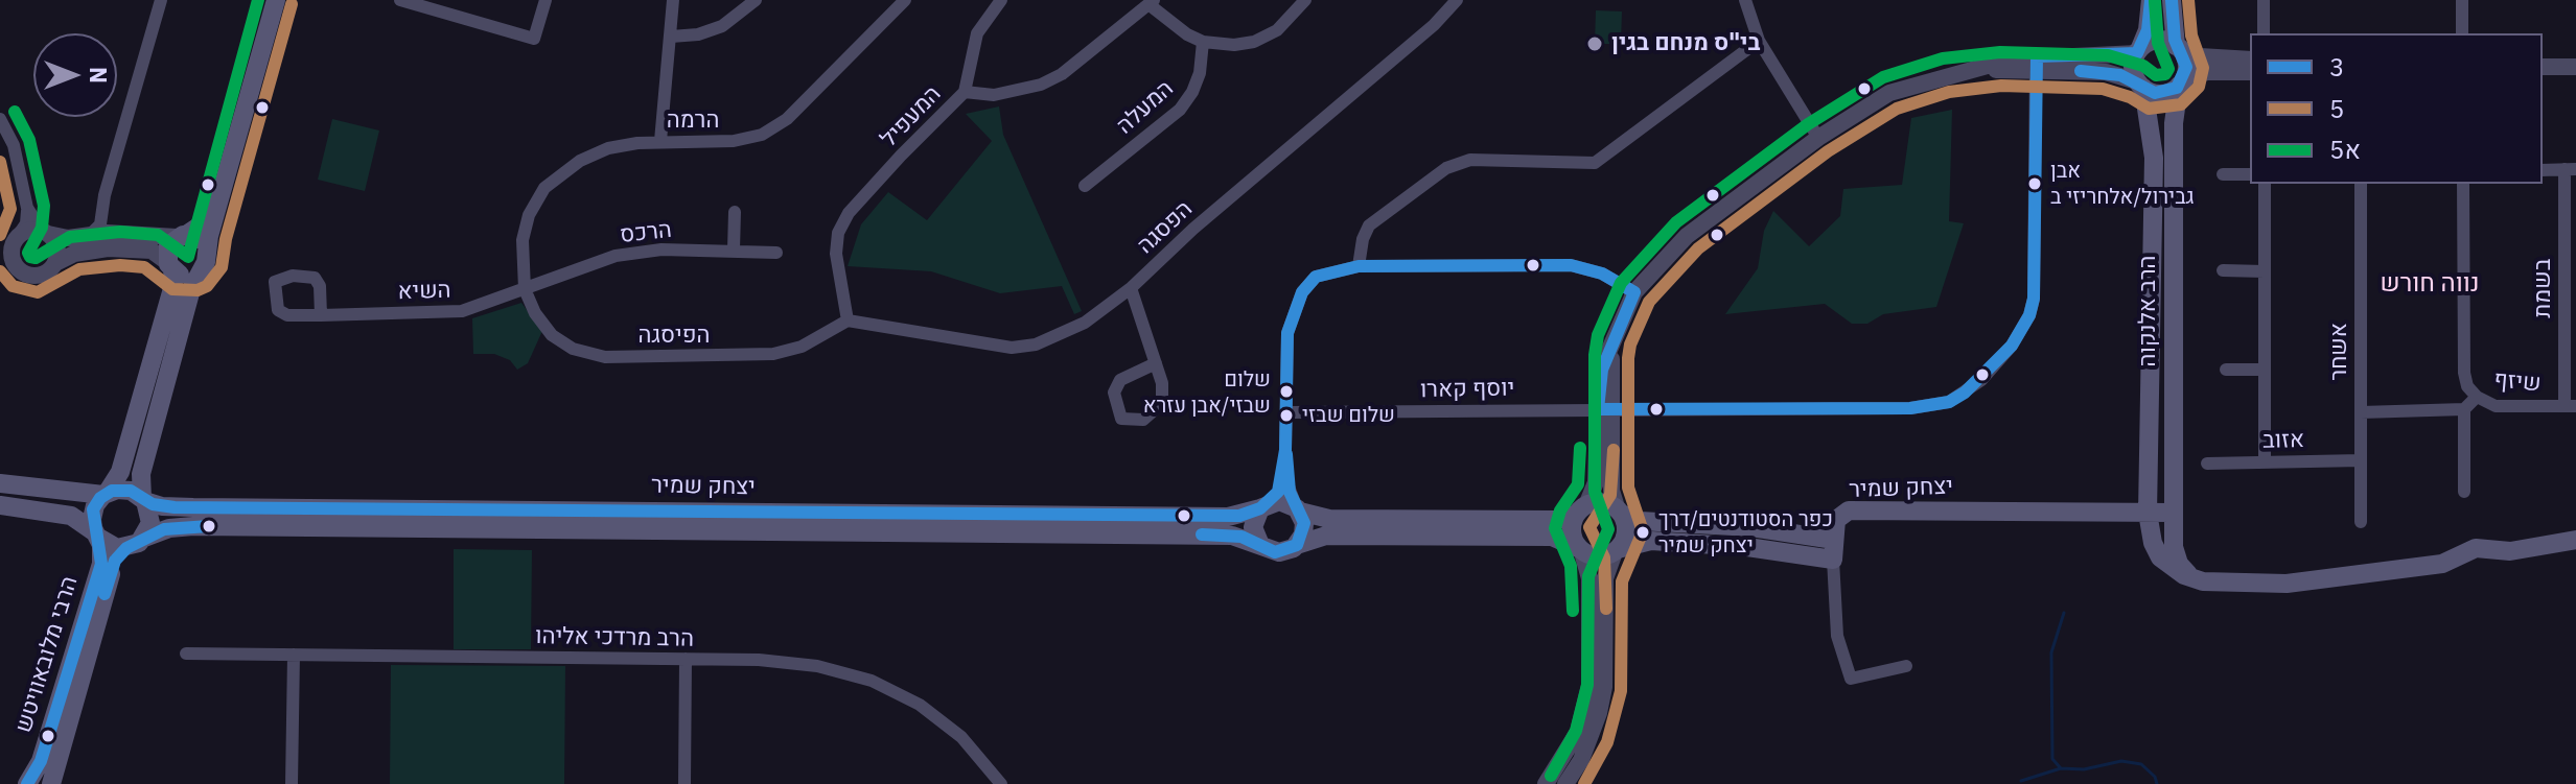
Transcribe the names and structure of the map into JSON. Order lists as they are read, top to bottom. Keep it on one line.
{"streets":{"main road":["הרב אלנקוה","יצחק שמיר","הרבי מלובאוויטש"],"street":["המעלה","המעפיל","הרמה","הפסגה","הרכס","בשמת","השיא","הפיסגה","אשחר","שיזף","יוסף קארו","אזוב","הרב מרדכי אליהו"]},"crossings":[["המעפיל","הפסגה"],["המעפיל","הפיסגה"],["הרמה","הרכס"],["הרמה","השיא"],["הרמה","הפיסגה"],["הפסגה","הפיסגה"],["הרכס","השיא"],["הרכס","הפיסגה"],["בשמת","שיזף"],["השיא","הפיסגה"],["אשחר","שיזף"],["אשחר","אזוב"],["יצחק שמיר","הרבי מלובאוויטש"]],"districts":["נווה חורש"],"places":["בי\"ס מנחם בגין","אבן גבירול/אלחריזי ב","שלום שבזי/אבן עזרא","שלום שבזי","כפר הסטודנטים/דרך יצחק שמיר"],"lines":["transit line 3","transit line 5","transit line 5א"],"legend":["3","5","5א"],"north":"right"}
